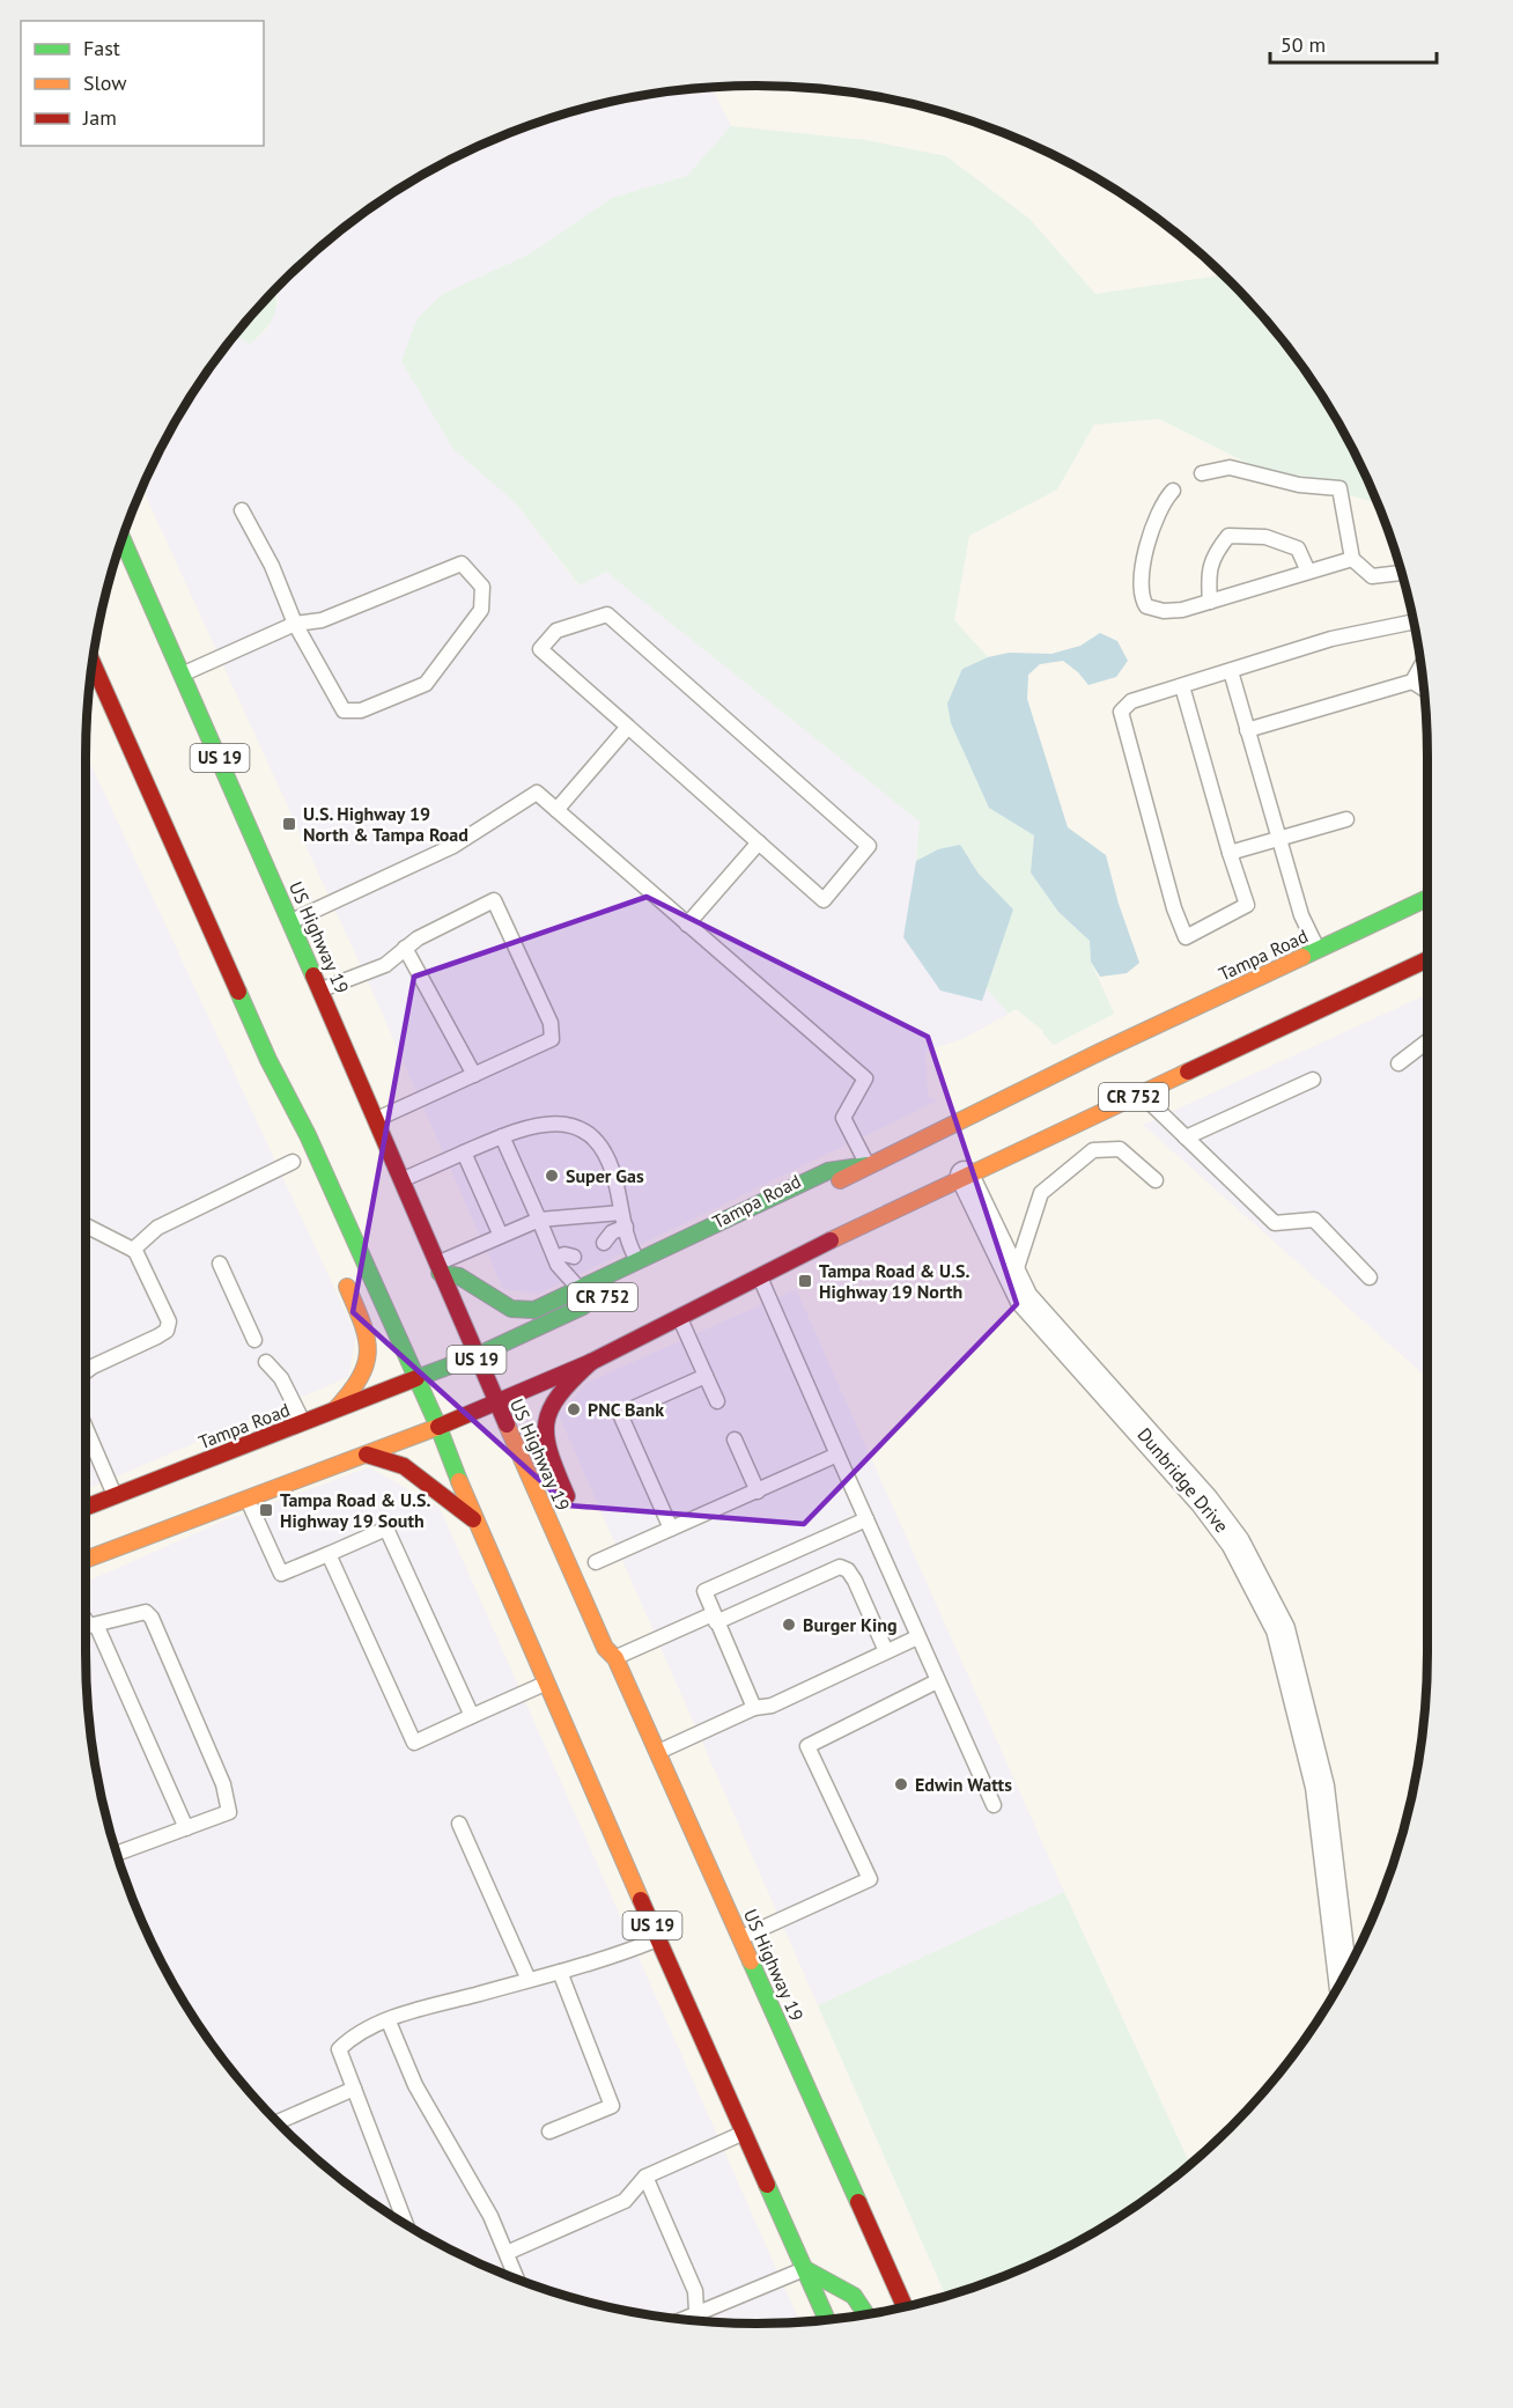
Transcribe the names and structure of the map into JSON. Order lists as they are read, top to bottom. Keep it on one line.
{"streets":{"main road":["US 19","US Highway 19","Tampa Road","CR 752"],"street":["Dunbridge Drive"]},"crossings":[["US 19","Tampa Road"],["US 19","CR 752"],["US Highway 19","Tampa Road"],["US Highway 19","CR 752"],["CR 752","Dunbridge Drive"]],"places":{"transit":["U.S. Highway 19 North & Tampa Road","Tampa Road & U.S. Highway 19 North","Tampa Road & U.S. Highway 19 South"],"other":["Super Gas","PNC Bank","Burger King","Edwin Watts"]},"legend":["Fast","Slow","Jam"],"scale_bar":"50 m"}
